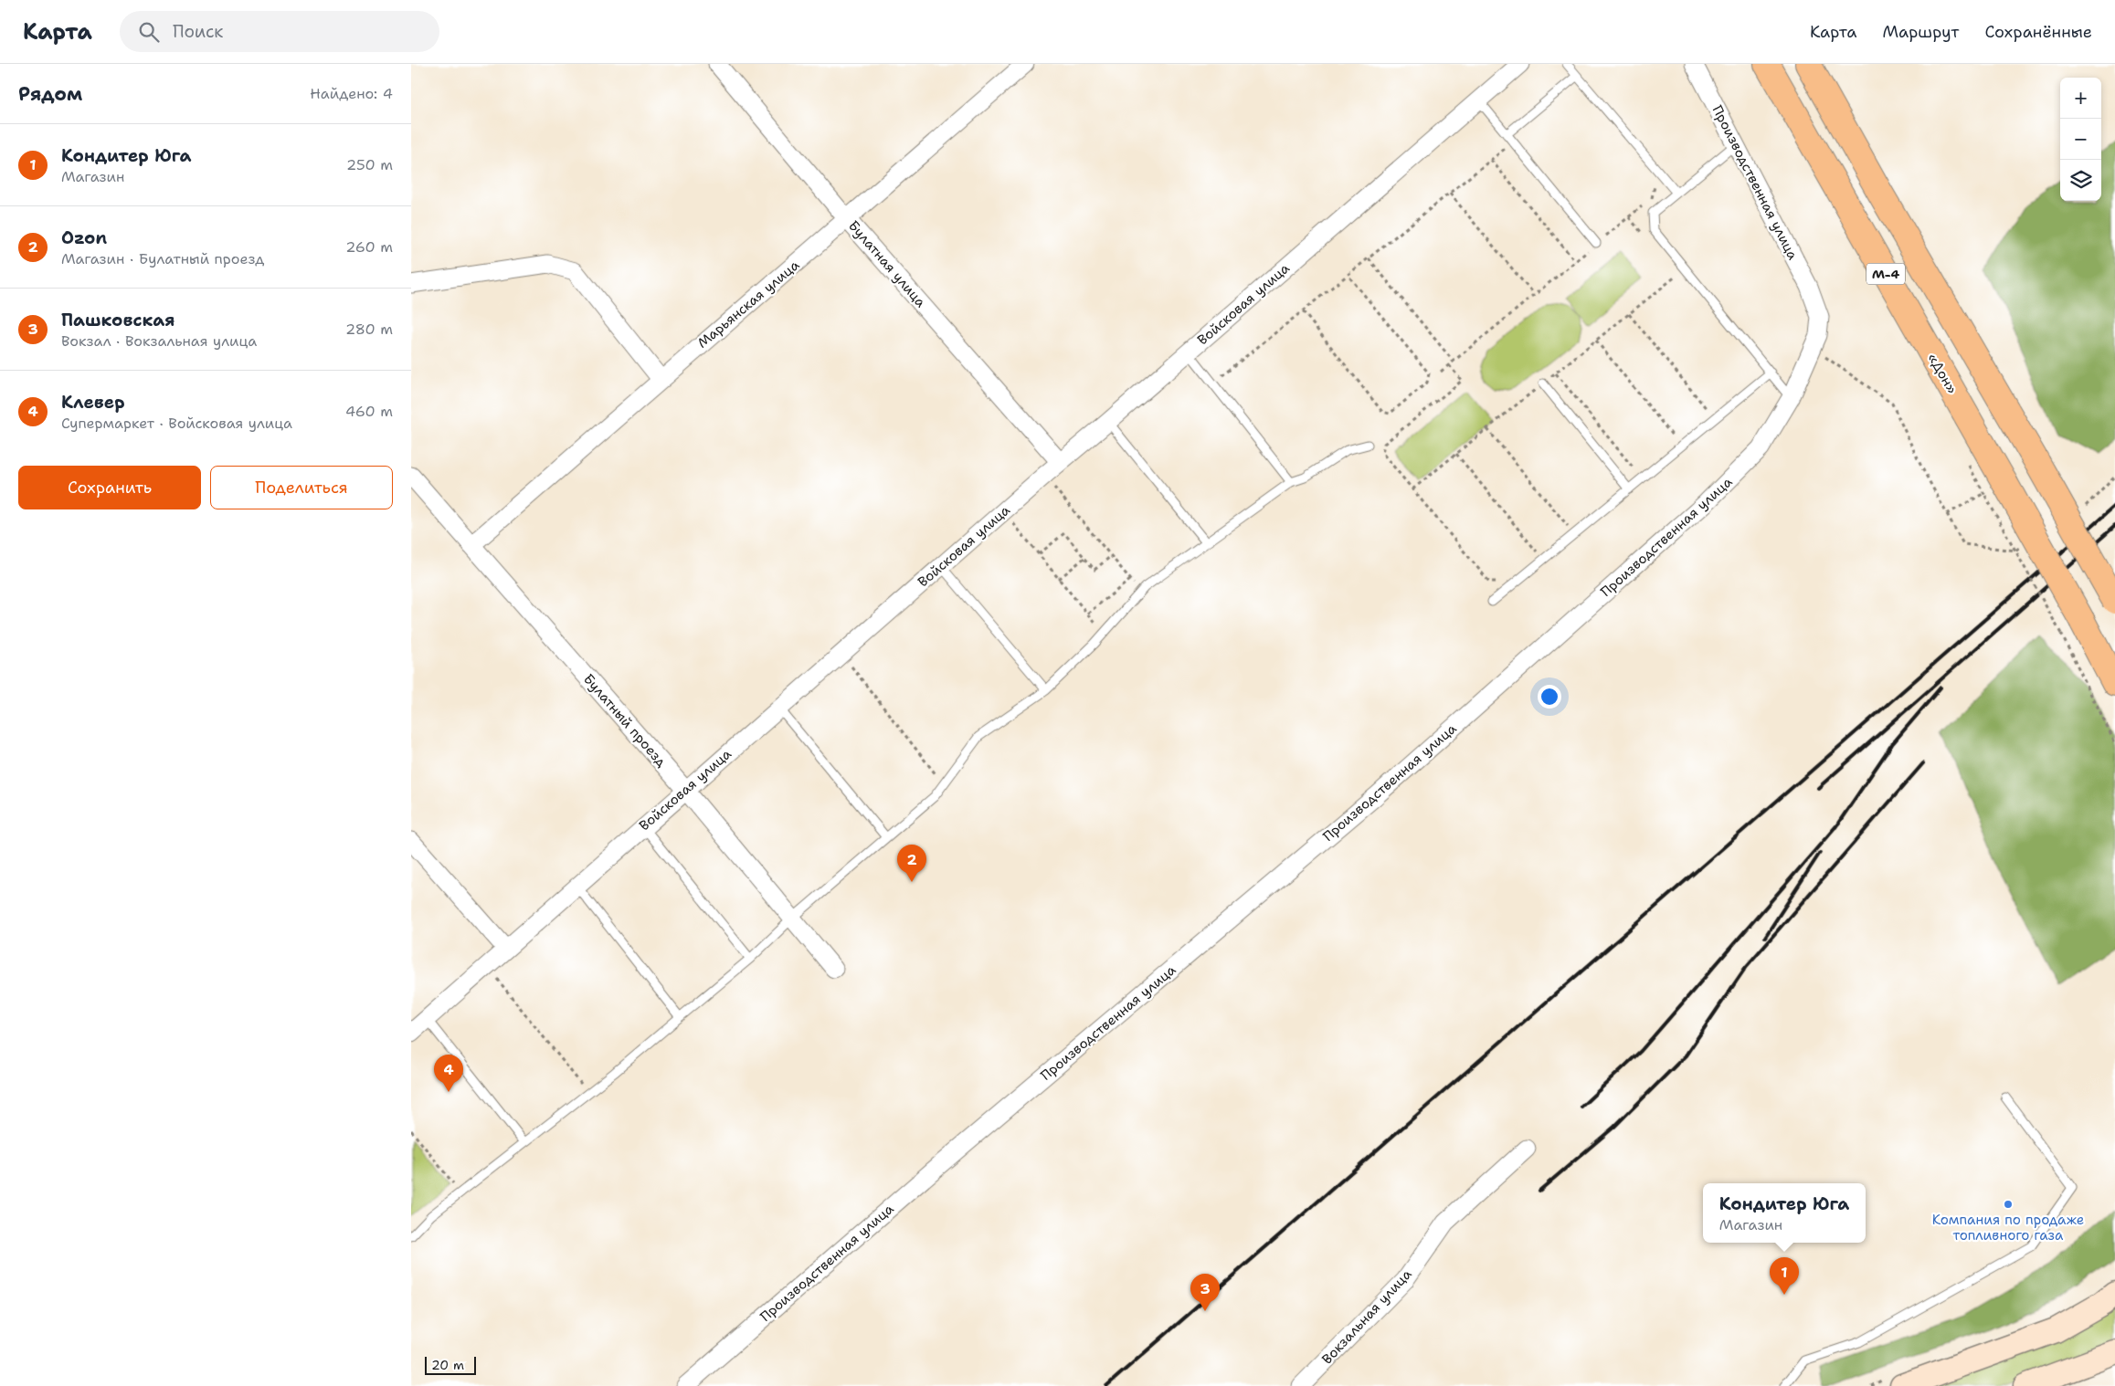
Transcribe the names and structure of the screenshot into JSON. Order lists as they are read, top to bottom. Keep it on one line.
{"streets":{"highway":["М-4","«Дон»"],"street":["Производственная улица","Булатная улица","Марьянская улица","Войсковая улица","Булатный проезд","Вокзальная улица"]},"crossings":[["Булатная улица","Марьянская улица"],["Булатная улица","Войсковая улица"],["Марьянская улица","Булатный проезд"],["Войсковая улица","Булатный проезд"]],"places":["Компания по продаже топливного газа"],"scale_bar":"20 m","page":{"header":"Карта","search":"Поиск","nav":["Карта","Маршрут","Сохранённые"],"heading":["Рядом","Найдено: 4"],"map_buttons":["+","−"],"list":[{"mark":"1","name":"Кондитер Юга","note":"Магазин","value":"250 m"},{"mark":"2","name":"Ozon","note":"Магазин · Булатный проезд","value":"260 m"},{"mark":"3","name":"Пашковская","note":"Вокзал · Вокзальная улица","value":"280 m"},{"mark":"4","name":"Клевер","note":"Супермаркет · Войсковая улица","value":"460 m"}],"buttons":["Сохранить","Поделиться"],"pins":["2","4","1","3"],"popup":["Кондитер Юга","Магазин"],"scale":"20 m"}}
